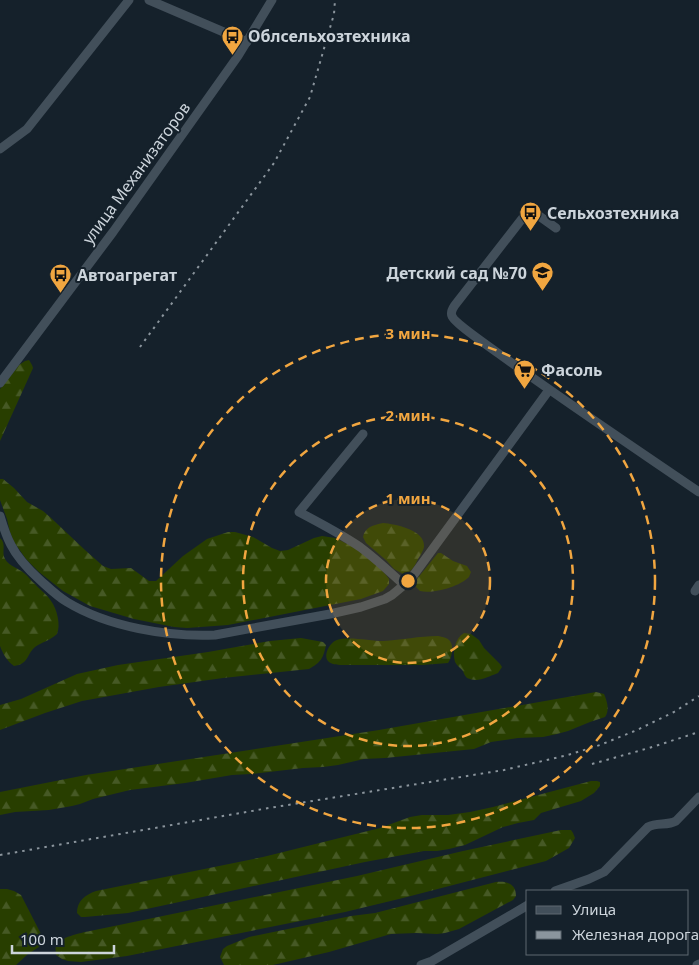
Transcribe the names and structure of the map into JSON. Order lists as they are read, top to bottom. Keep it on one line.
{"streets":{"street":["улица Механизаторов"]},"places":{"bus stop":["Облсельхозтехника","Сельхозтехника","Автоагрегат"],"school or university":["Детский сад №70"],"supermarket":["Фасоль"]},"legend":["Улица","Железная дорога"],"scale_bar":"100 m","rings":["3 мин","2 мин","1 мин"]}
